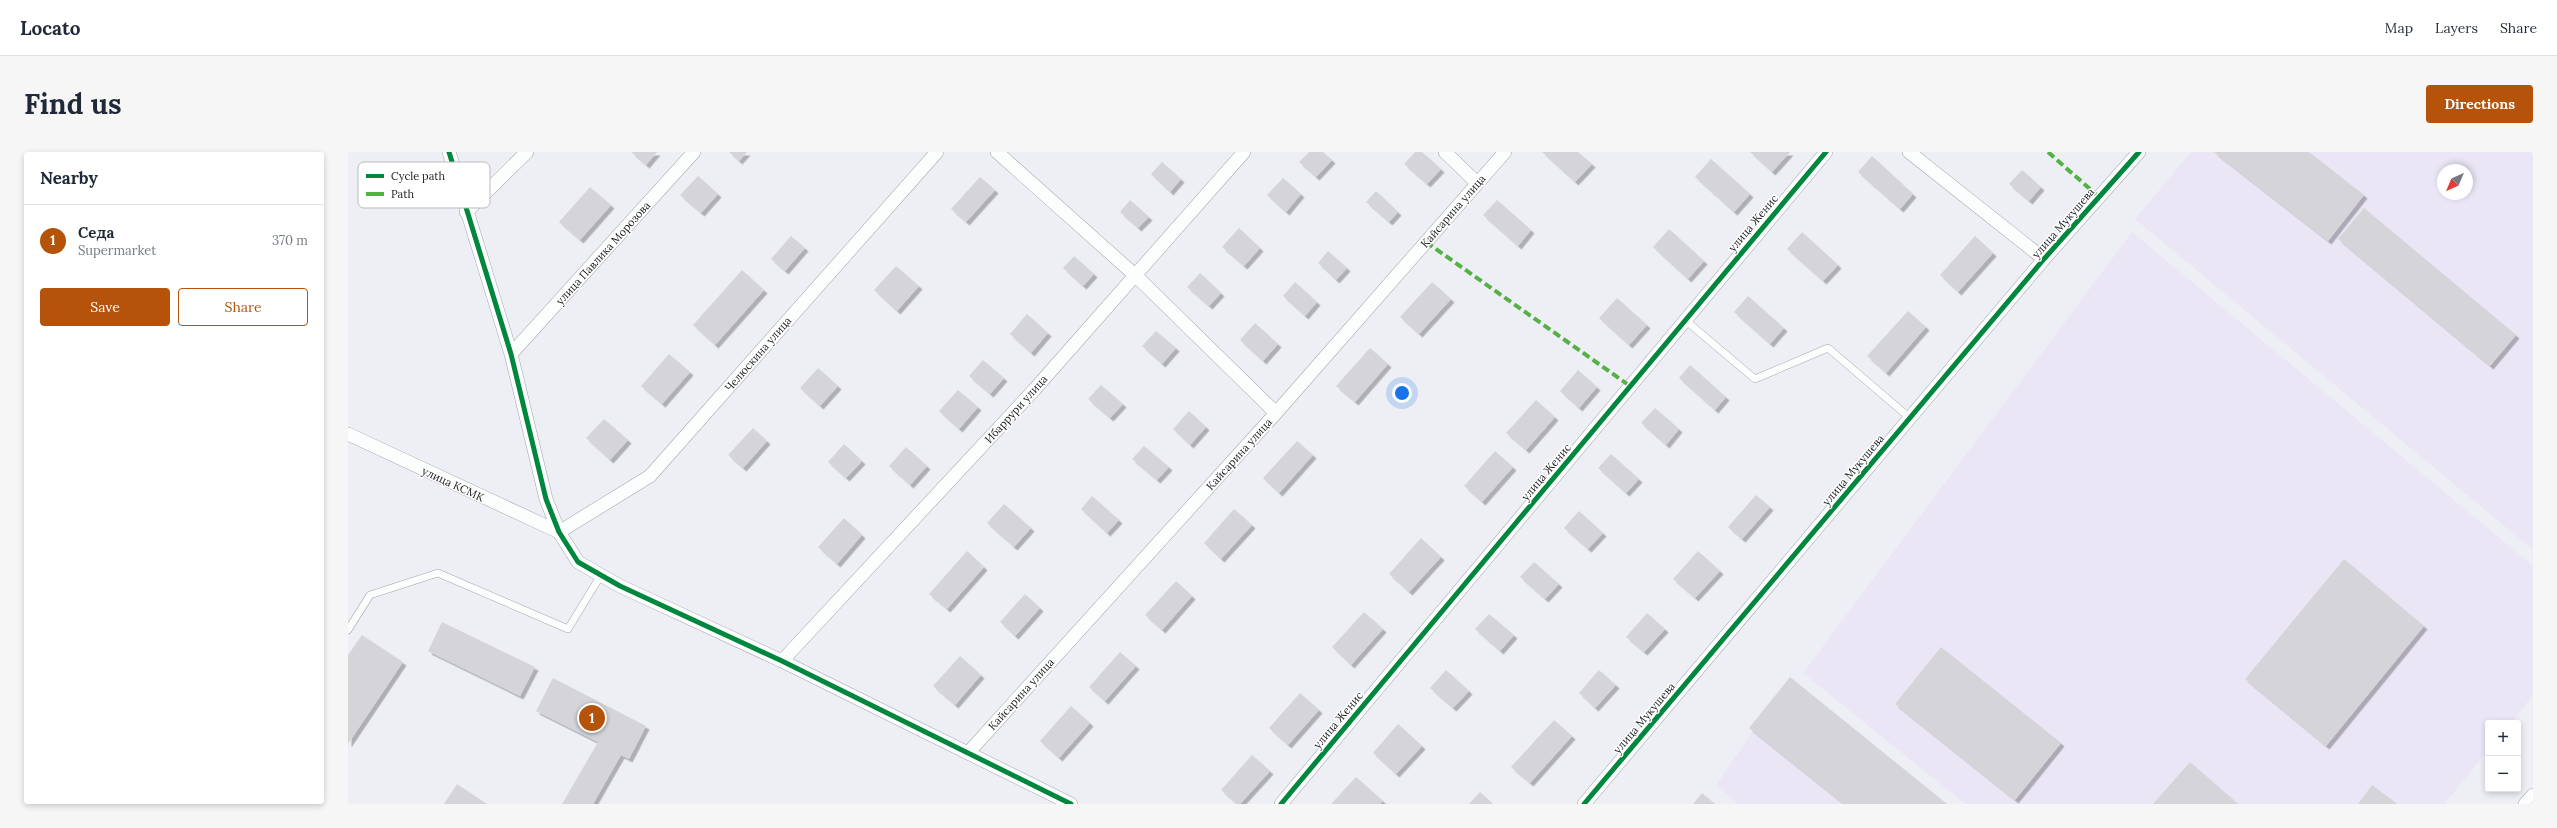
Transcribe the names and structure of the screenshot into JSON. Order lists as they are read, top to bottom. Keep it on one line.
{"streets":{"street":["Кайсарина улица","улица Женис","улица Мукушева","улица Павлика Морозова","Челюскина улица","Ибаррури улица","улица КСМК"]},"crossings":[["Челюскина улица","улица КСМК"]],"legend":["Cycle path","Path"],"north":"bottom left","page":{"header":"Locato","nav":["Map","Layers","Share"],"buttons":["Directions",["Save","Share"]],"title":"Find us","heading":"Nearby","list":[{"mark":"1","name":"Седа","note":"Supermarket","value":"370 m"}],"pins":"1","map_buttons":["+","−"]}}
